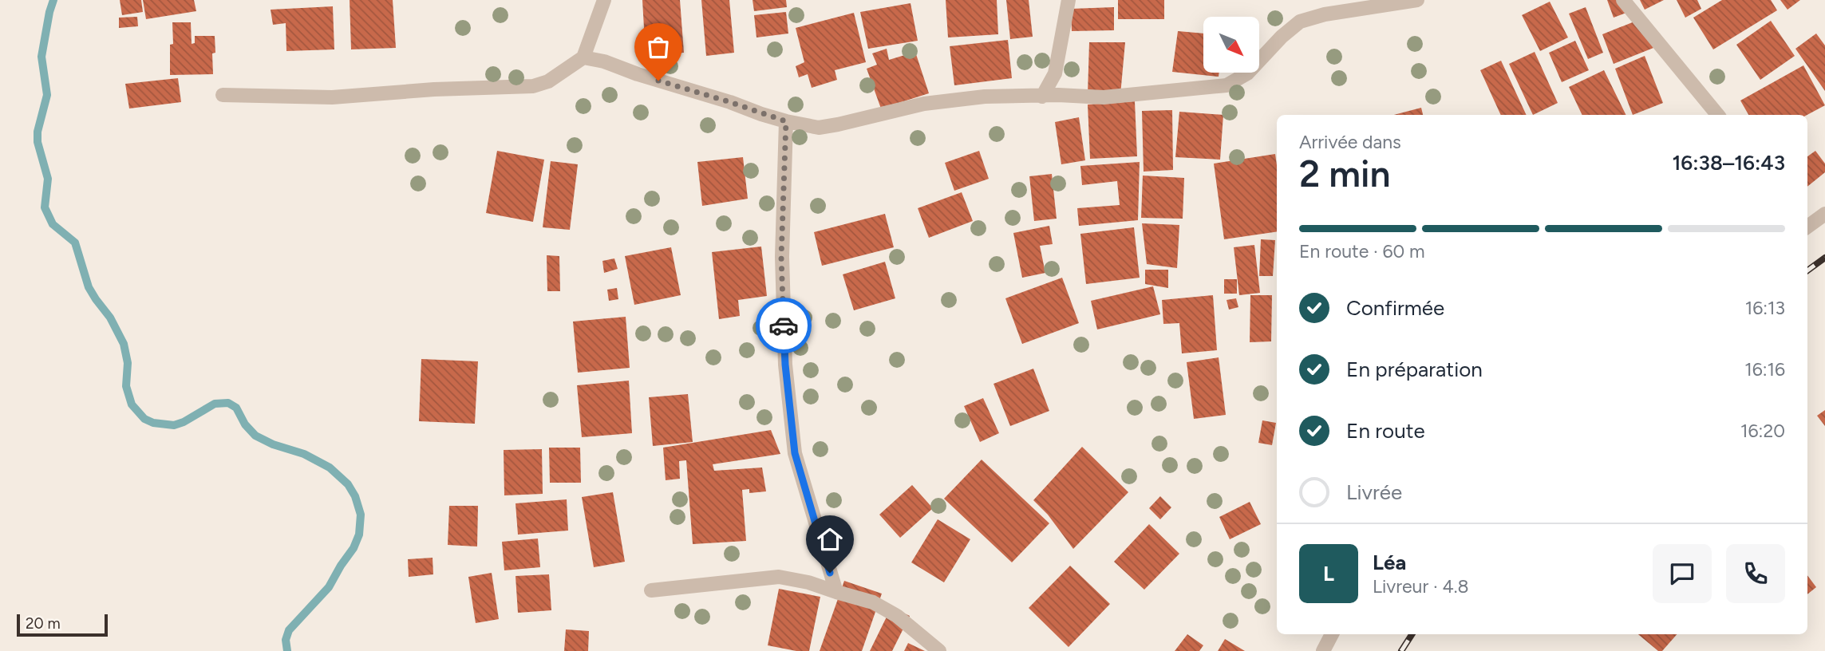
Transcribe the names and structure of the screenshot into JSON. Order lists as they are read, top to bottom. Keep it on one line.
{"scale_bar":"20 m","north":"bottom right","page":{"heading":["2 min","Arrivée dans","16:38–16:43"],"panel":["Léa","Livreur · 4.8"],"bar":"En route · 60 m","list":[["Confirmée","16:13"],["En préparation","16:16"],["En route","16:20"],"Livrée"],"round":"L","scale":"20 m"}}
